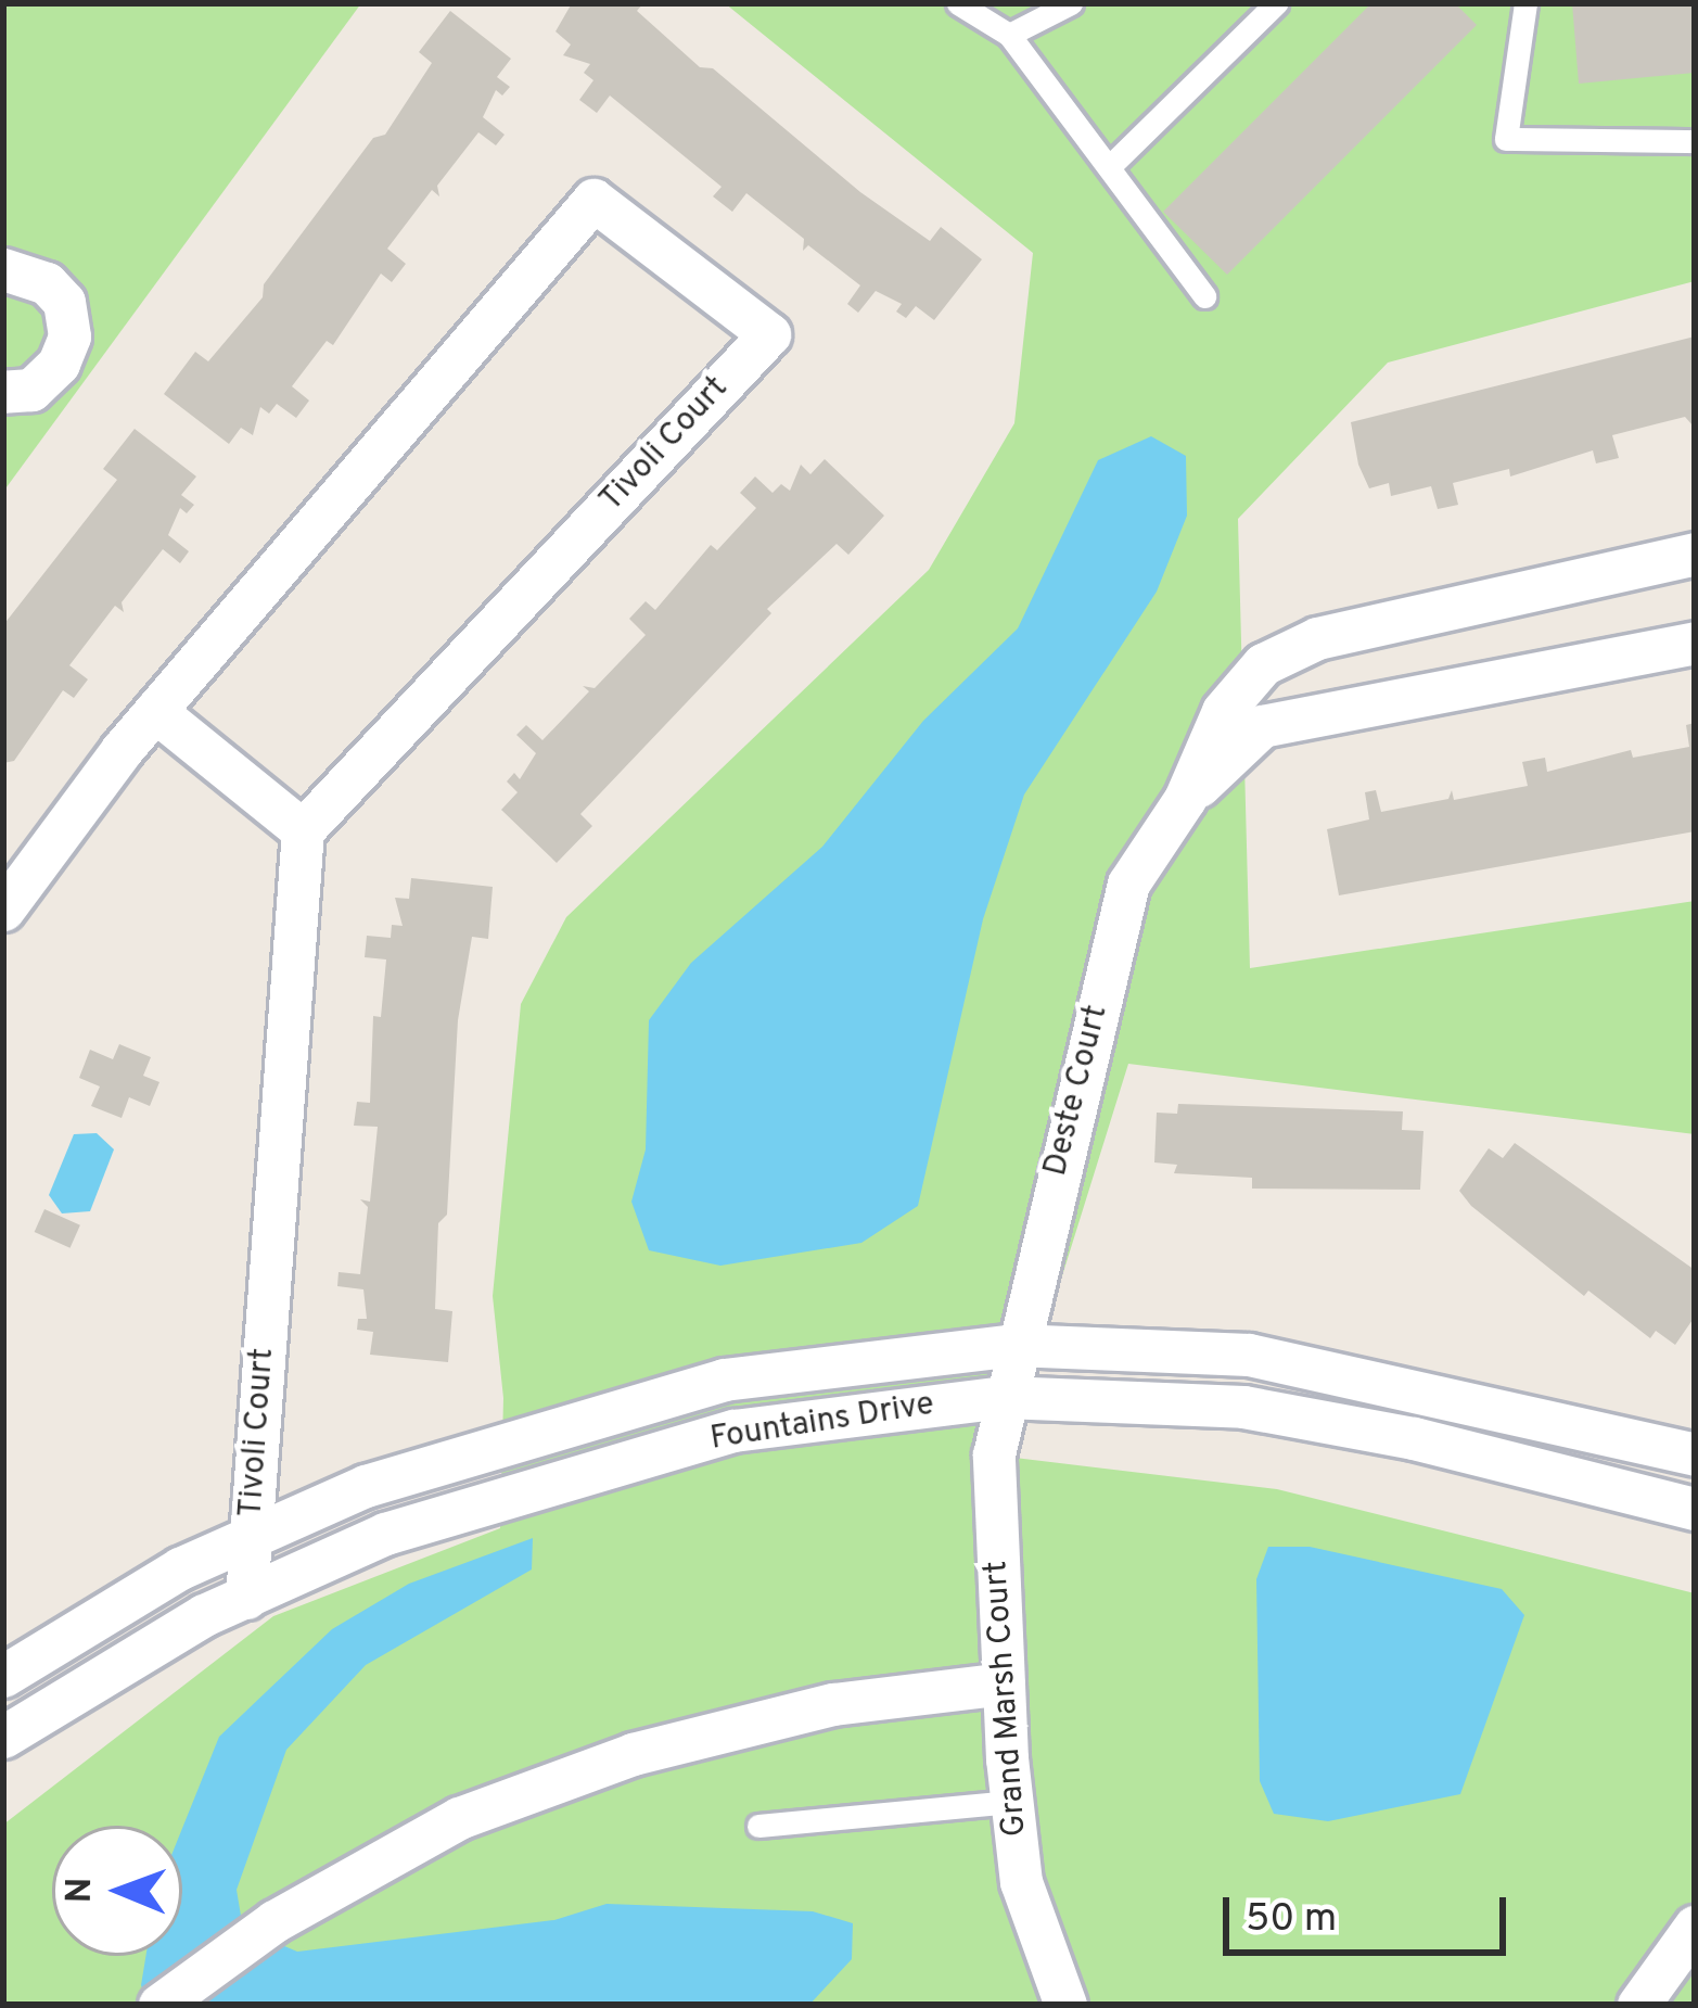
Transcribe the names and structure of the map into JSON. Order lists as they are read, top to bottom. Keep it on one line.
{"streets":{"street":["Tivoli Court","Deste Court","Fountains Drive","Grand Marsh Court"]},"crossings":[["Tivoli Court","Fountains Drive"],["Deste Court","Fountains Drive"],["Deste Court","Grand Marsh Court"],["Fountains Drive","Grand Marsh Court"]],"scale_bar":"50 m","north":"left"}
